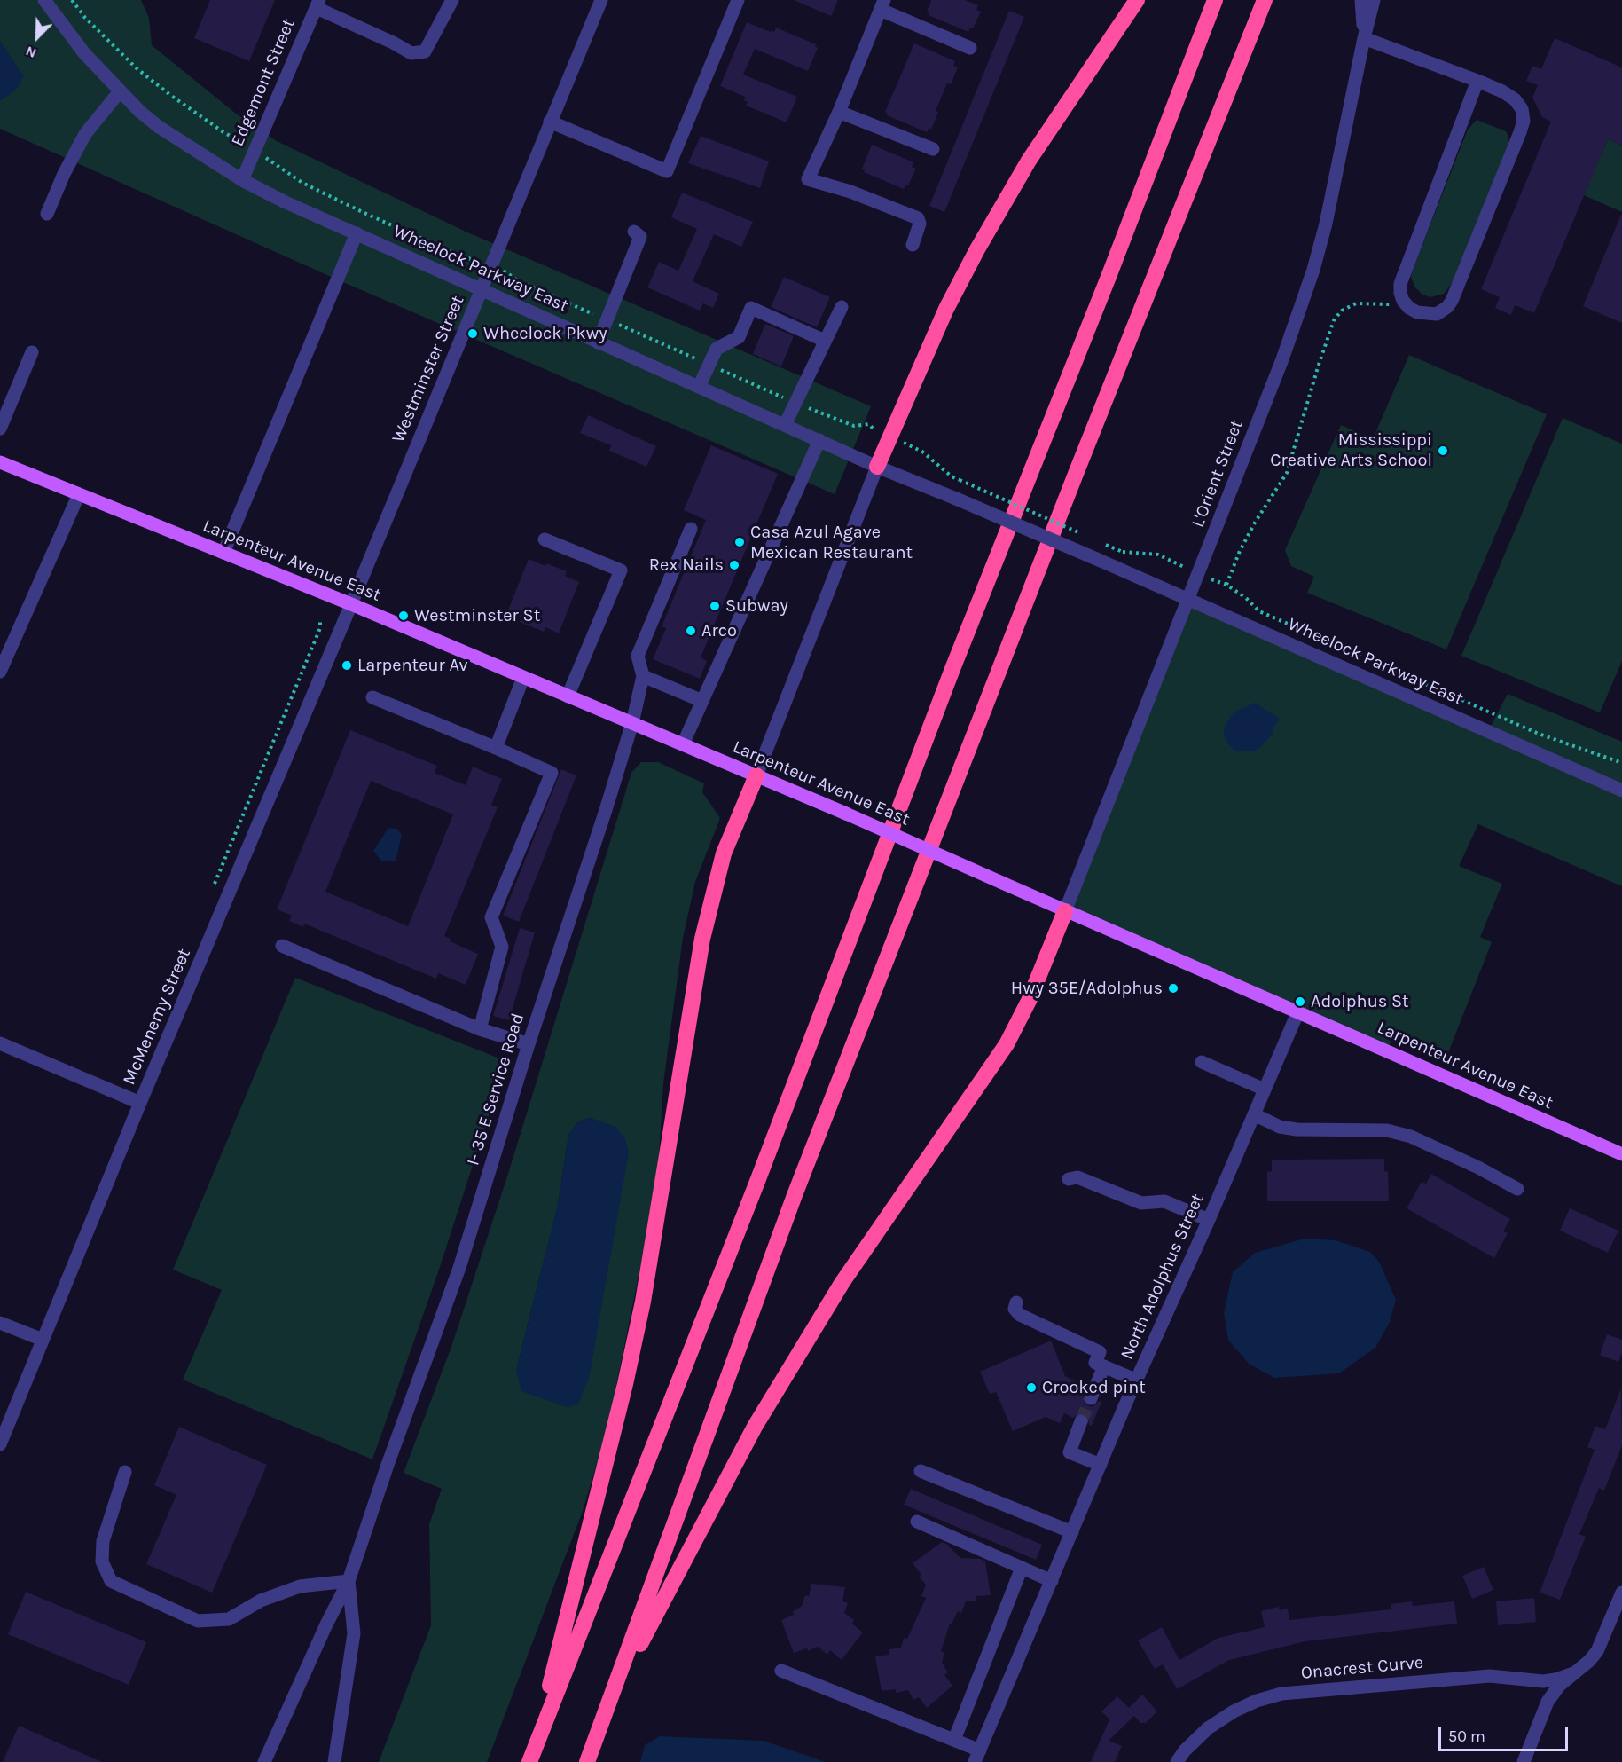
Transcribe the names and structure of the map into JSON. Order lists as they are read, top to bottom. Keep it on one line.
{"streets":{"main road":["Larpenteur Avenue East"],"street":["Edgemont Street","Wheelock Parkway East","Westminster Street","L'Orient Street","McMenemy Street","I- 35 E Service Road","North Adolphus Street","Onacrest Curve"]},"crossings":[["Edgemont Street","Wheelock Parkway East"],["Wheelock Parkway East","Westminster Street"],["Wheelock Parkway East","L'Orient Street"],["Westminster Street","Larpenteur Avenue East"],["Westminster Street","McMenemy Street"],["L'Orient Street","Larpenteur Avenue East"],["Larpenteur Avenue East","McMenemy Street"],["Larpenteur Avenue East","I- 35 E Service Road"],["Larpenteur Avenue East","North Adolphus Street"]],"places":["Wheelock Pkwy","Mississippi Creative Arts School","Casa Azul Agave Mexican Restaurant","Rex Nails","Subway","Westminster St","Arco","Larpenteur Av","Hwy 35E/Adolphus","Adolphus St","Crooked pint"],"scale_bar":"50 m","north":"bottom left"}
